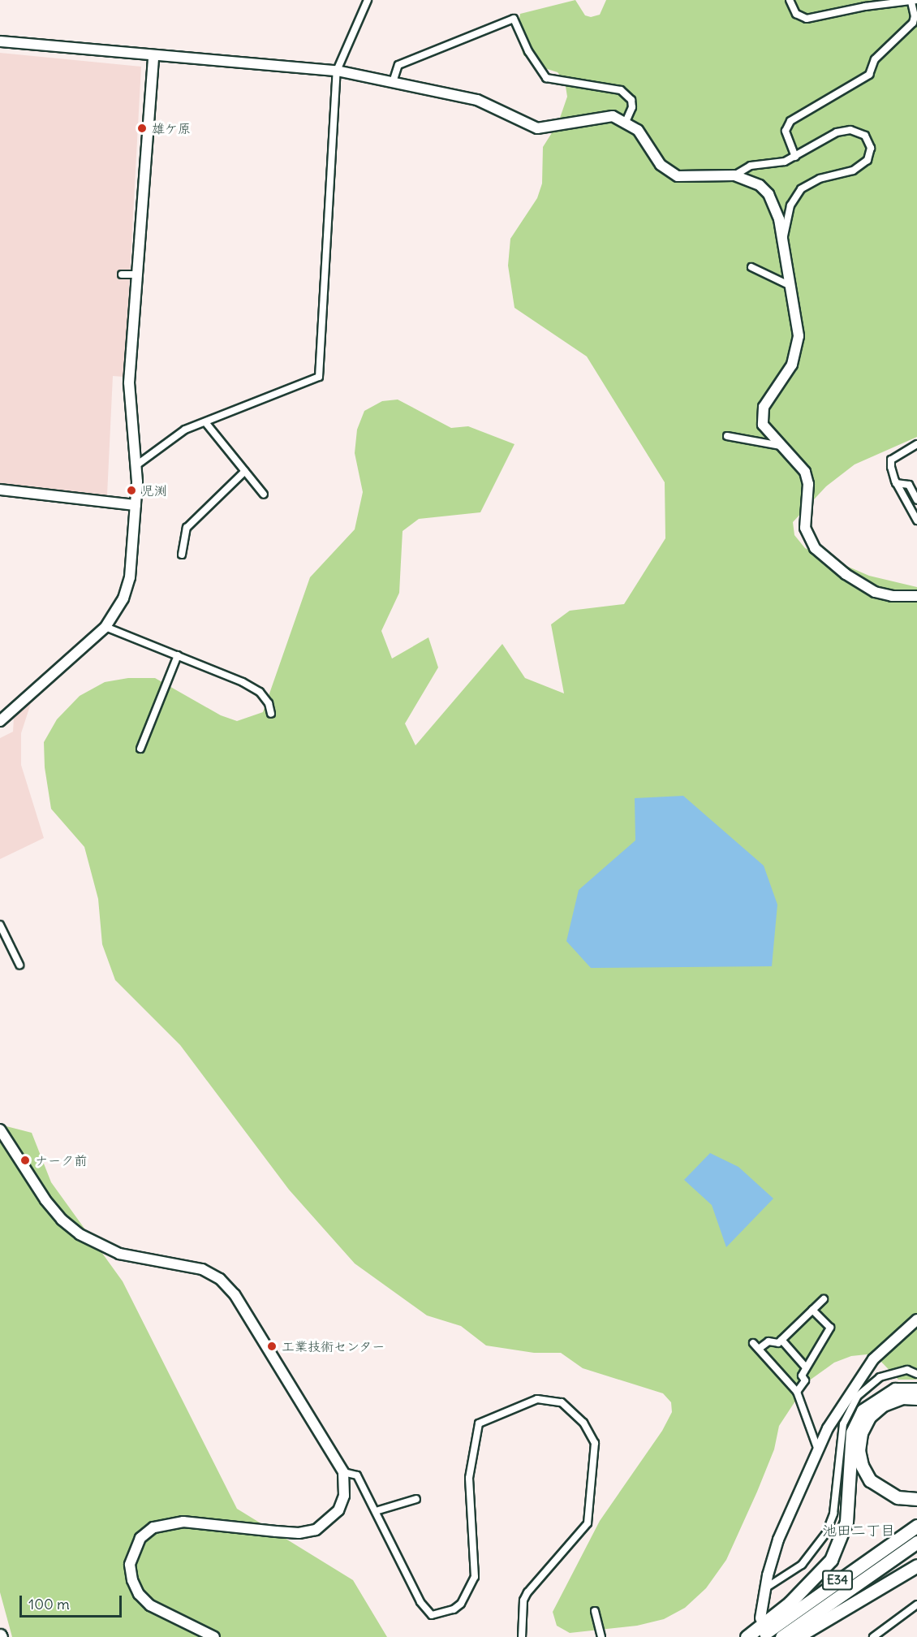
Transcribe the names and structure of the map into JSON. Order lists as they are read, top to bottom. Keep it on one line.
{"streets":{"highway":["E34"]},"districts":["池田二丁目"],"places":["雄ケ原","児渕","ナーク前","工業技術センター"],"scale_bar":"100 m"}
